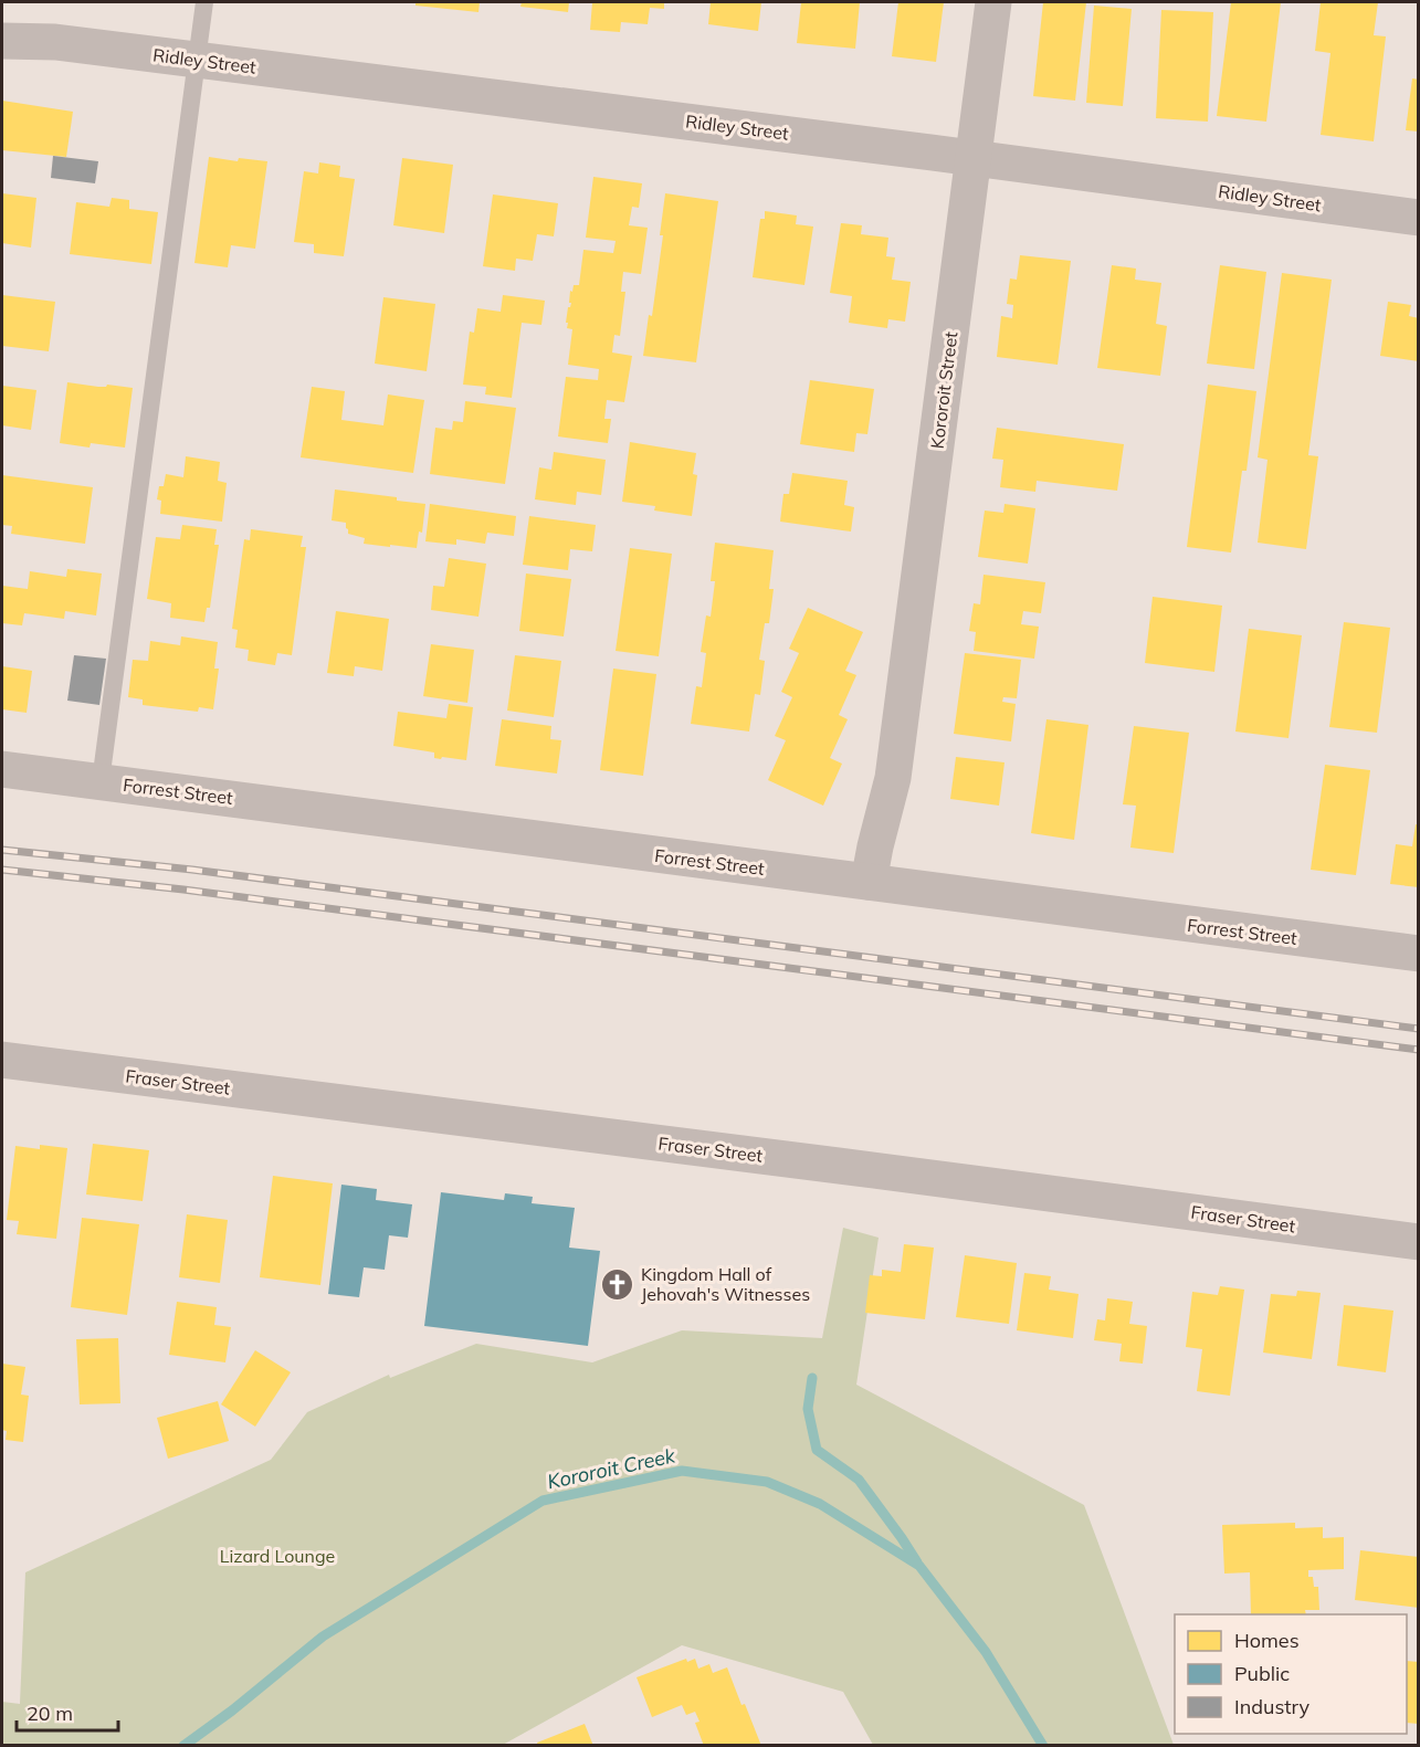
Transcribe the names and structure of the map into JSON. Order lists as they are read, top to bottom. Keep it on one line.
{"streets":{"street":["Ridley Street","Kororoit Street","Forrest Street","Fraser Street"]},"crossings":[["Ridley Street","Kororoit Street"],["Kororoit Street","Forrest Street"]],"water":["Kororoit Creek"],"parks":["Lizard Lounge"],"places":{"church":["Kingdom Hall of Jehovah's Witnesses"]},"legend":["Homes","Public","Industry"],"scale_bar":"20 m"}
